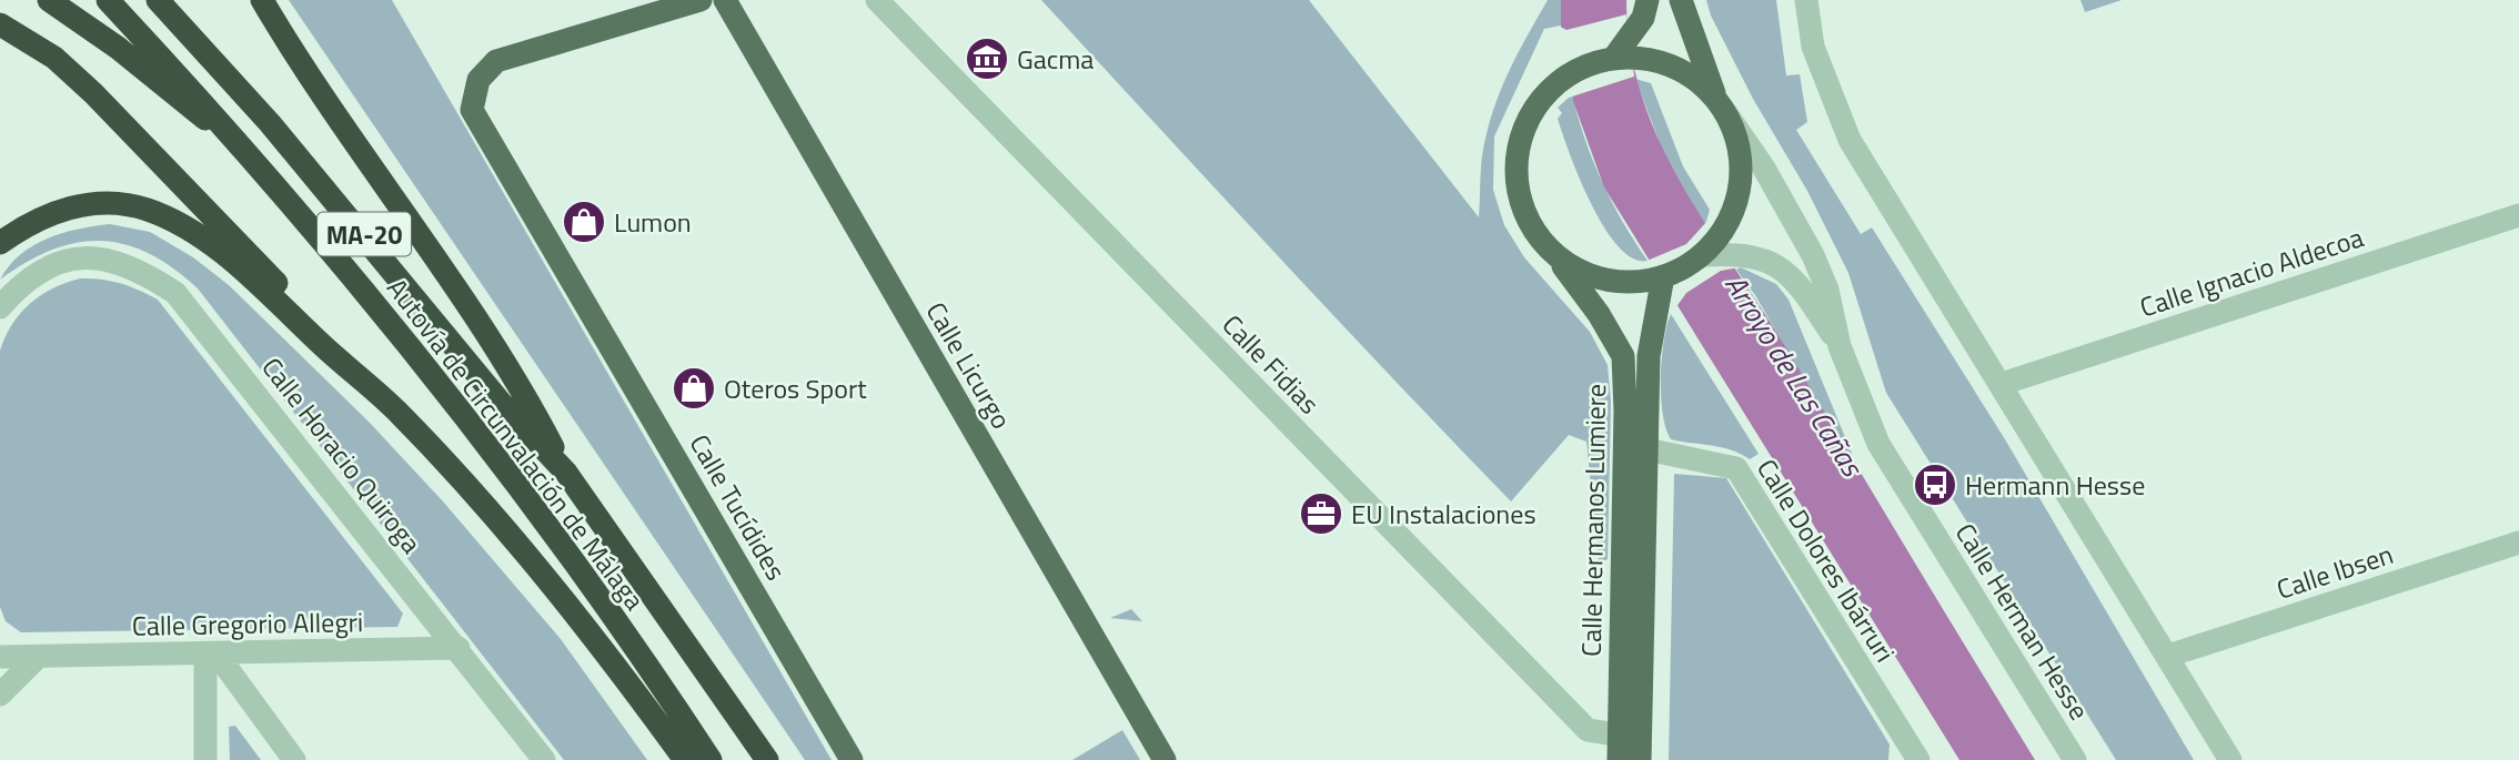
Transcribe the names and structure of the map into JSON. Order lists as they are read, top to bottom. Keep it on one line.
{"streets":{"highway":["MA-20","Autovía de Circunvalación de Málaga"],"main road":["Calle Licurgo","Calle Tucídides","Calle Hermanos Lumiere","Calle Herman Hesse"],"street":["Calle Ignacio Aldecoa","Calle Fidias","Calle Horacio Quiroga","Calle Dolores Ibárruri","Calle Ibsen","Calle Gregorio Allegri"]},"crossings":[["Calle Fidias","Calle Hermanos Lumiere"],["Calle Horacio Quiroga","Calle Gregorio Allegri"],["Calle Hermanos Lumiere","Calle Dolores Ibárruri"],["Calle Hermanos Lumiere","Calle Herman Hesse"]],"water":["Arroyo de Las Cañas"],"places":{"museum":["Gacma"],"shop":["Lumon","Oteros Sport"],"bus stop":["Hermann Hesse"],"office":["EU Instalaciones"]}}
